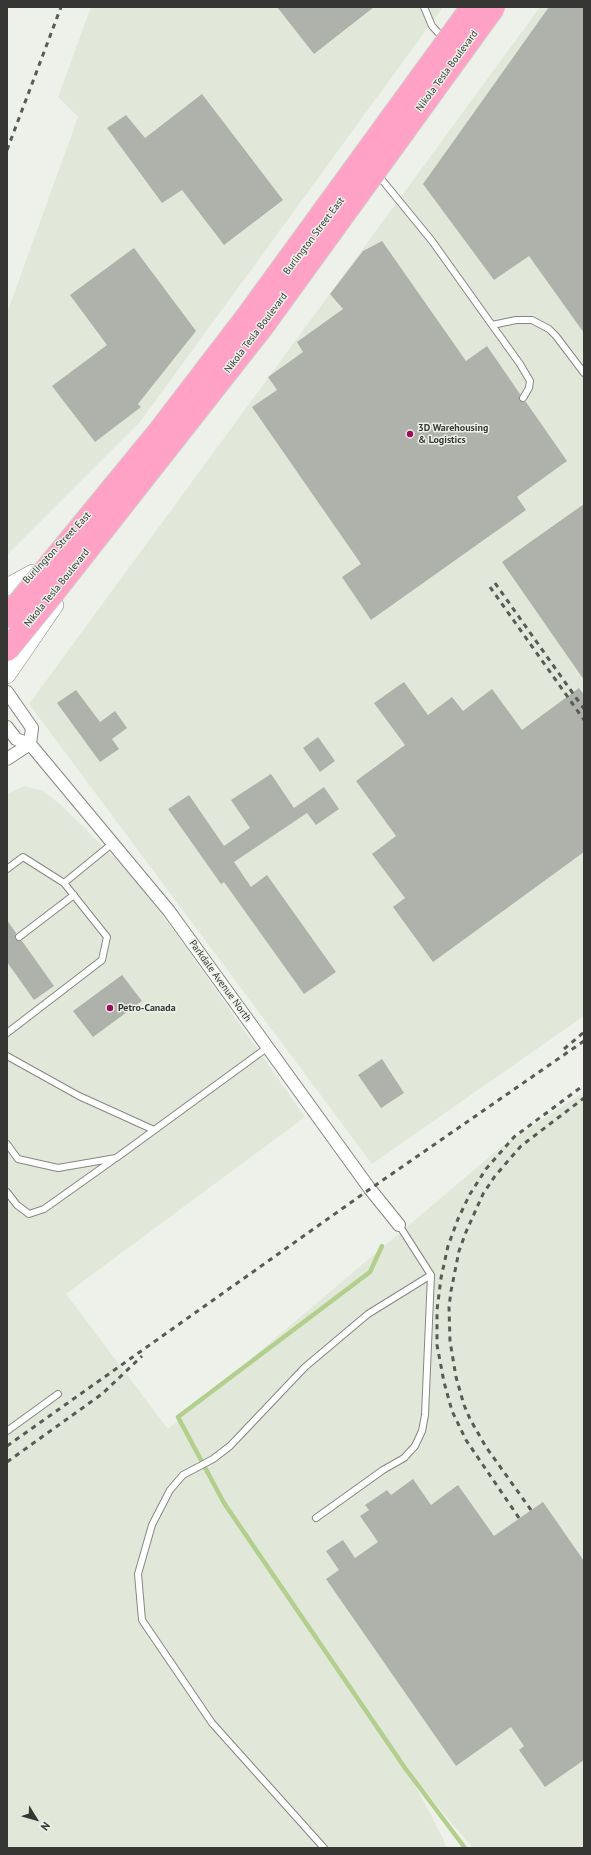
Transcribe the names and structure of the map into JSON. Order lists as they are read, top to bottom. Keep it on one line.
{"streets":{"highway":["Nikola Tesla Boulevard"],"main road":["Burlington Street East"],"street":["Parkdale Avenue North"]},"places":["3D Warehousing & Logistics","Petro-Canada"],"north":"bottom right"}
